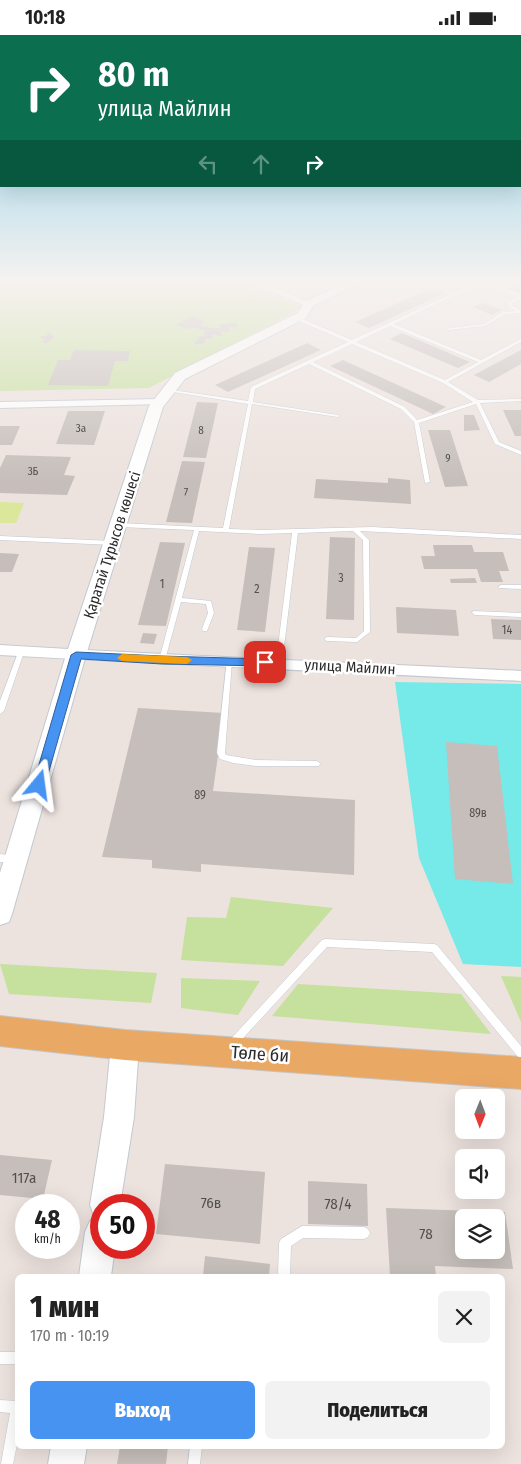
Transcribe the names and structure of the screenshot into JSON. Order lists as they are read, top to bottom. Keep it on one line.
{"streets":{"main road":["Қаратай Тұрысов көшесі","Төле би"],"street":["улица Майлин"]},"crossings":[["Қаратай Тұрысов көшесі","улица Майлин"]],"house_numbers":["3а","8","9","3Б","7","3","1","2","14","89","89в","117а","76в","78/4","78"],"north":"bottom","page":{"status":"10:18","turn":["80 m","улица Майлин"],"speed":"48 km/h","limit":"50","heading":["1 мин","170 m · 10:19"],"buttons":["Выход","Поделиться"]}}
